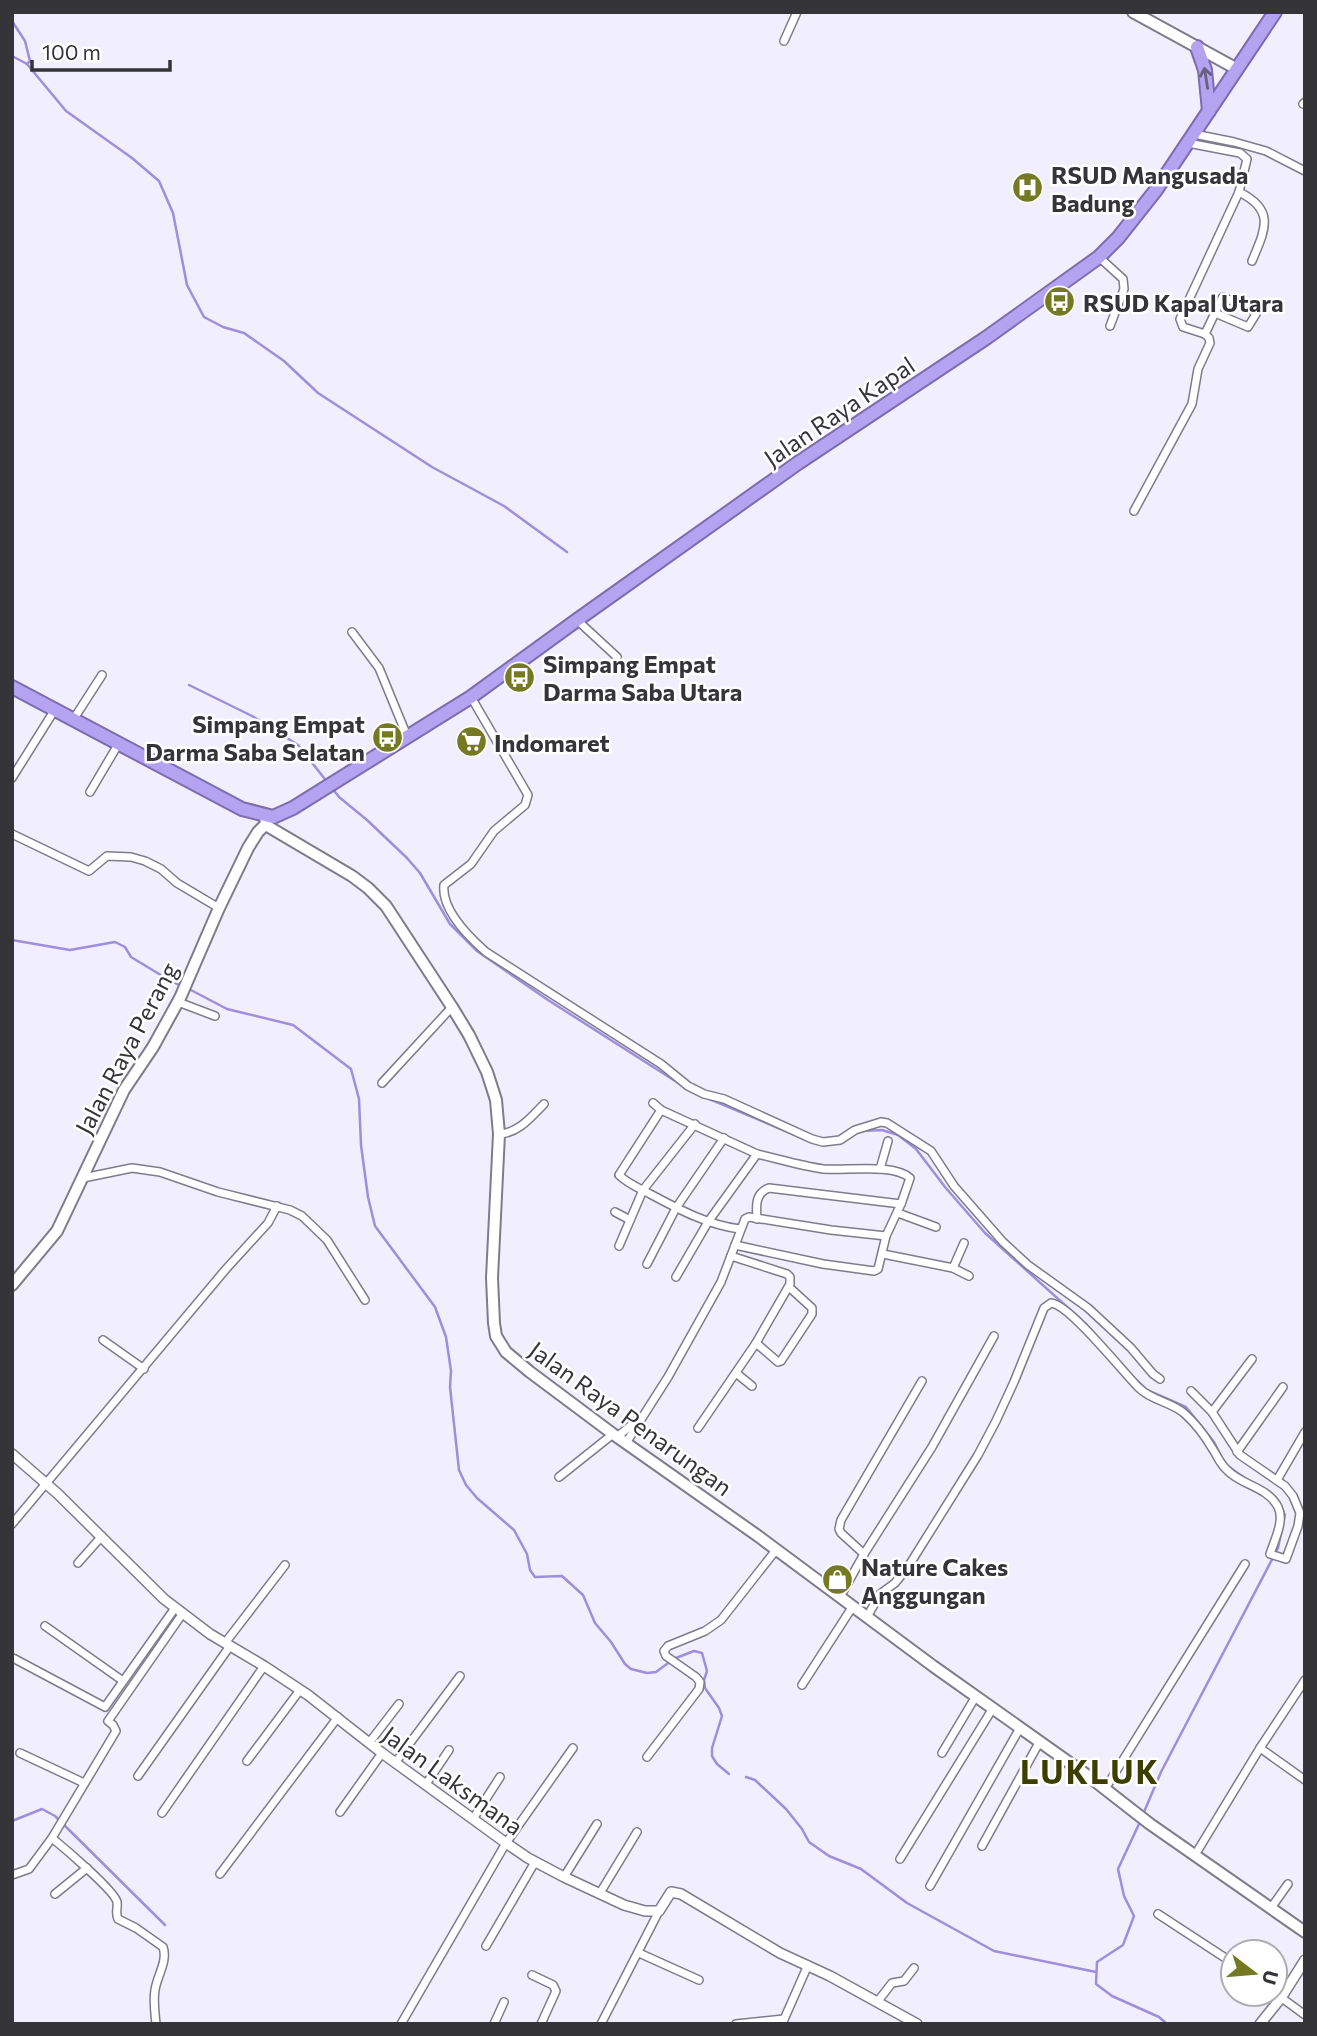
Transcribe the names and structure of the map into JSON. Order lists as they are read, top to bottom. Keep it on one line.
{"streets":{"highway":["Jalan Raya Kapal"],"main road":["Jalan Raya Perang","Jalan Raya Penarungan"],"street":["Jalan Laksmana"]},"crossings":[["Jalan Raya Kapal","Jalan Raya Perang"],["Jalan Raya Kapal","Jalan Raya Penarungan"],["Jalan Raya Perang","Jalan Raya Penarungan"]],"districts":["LUKLUK"],"places":{"hospital":["RSUD Mangusada Badung"],"bus stop":["RSUD Kapal Utara","Simpang Empat Darma Saba Utara","Simpang Empat Darma Saba Selatan"],"supermarket":["Indomaret"],"shop":["Nature Cakes Anggungan"]},"scale_bar":"100 m","north":"right"}
